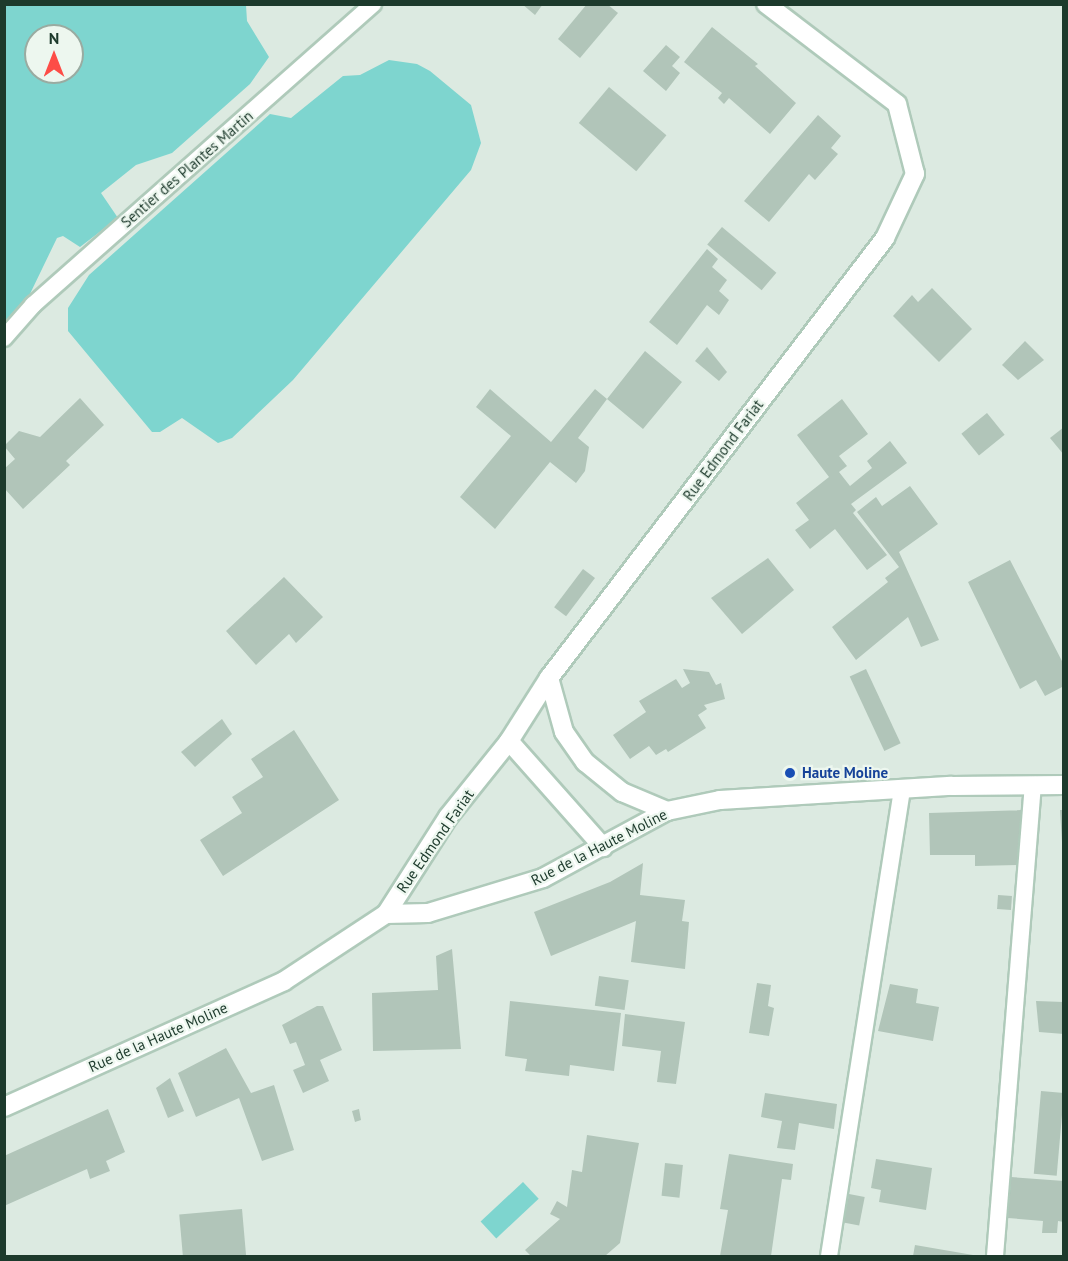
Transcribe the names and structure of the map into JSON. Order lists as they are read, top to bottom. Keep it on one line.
{"streets":{"street":["Rue Edmond Fariat","Rue de la Haute Moline"],"lane":["Sentier des Plantes Martin"]},"crossings":[["Rue Edmond Fariat","Rue de la Haute Moline"]],"places":["Haute Moline"],"north":"top"}
